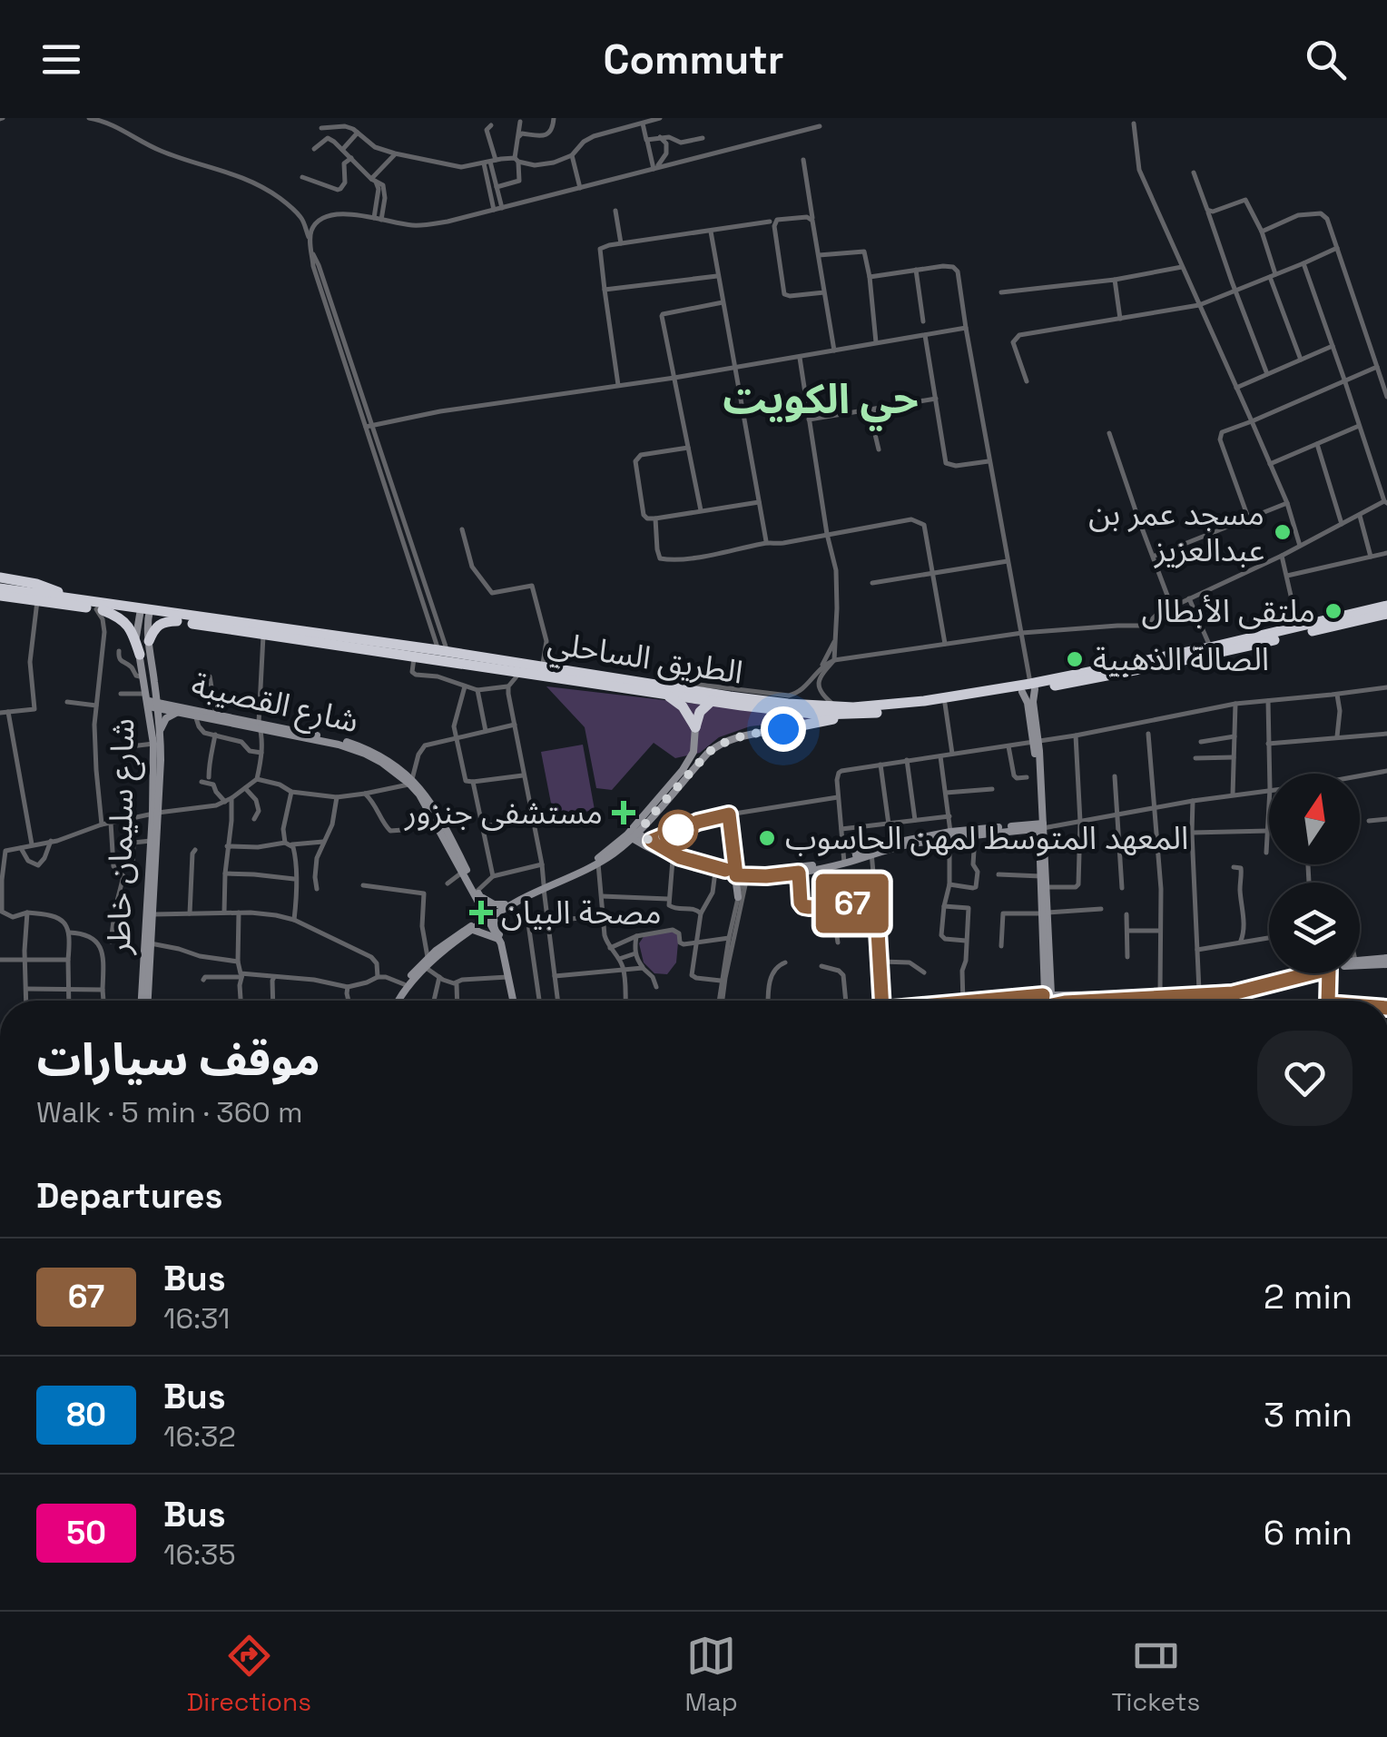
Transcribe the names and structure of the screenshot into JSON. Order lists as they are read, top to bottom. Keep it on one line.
{"streets":{"highway":["الطريق الساحلي"],"street":["شارع القصيبة","شارع سليمان خاطر"]},"crossings":[["الطريق الساحلي","شارع سليمان خاطر"],["شارع القصيبة","شارع سليمان خاطر"]],"districts":["حي الكويت"],"places":{"other":["مسجد عمر بن عبدالعزيز","ملتقى الأبطال","الصالة الذهبية","المعهد المتوسط لمهن الحاسوب"],"health":["مستشفى جنزور","مصحة البيان"]},"lines":["bus line 67"],"north":"top","page":{"header":"Commutr","on_map":"67","heading":[["موقف سيارات","Walk · 5 min · 360 m"],"Departures"],"list":[{"mark":"67","name":"Bus","note":"16:31","value":"2 min"},{"mark":"80","name":"Bus","note":"16:32","value":"3 min"},{"mark":"50","name":"Bus","note":"16:35","value":"6 min"}],"tabs":["Directions","Map","Tickets"]}}
